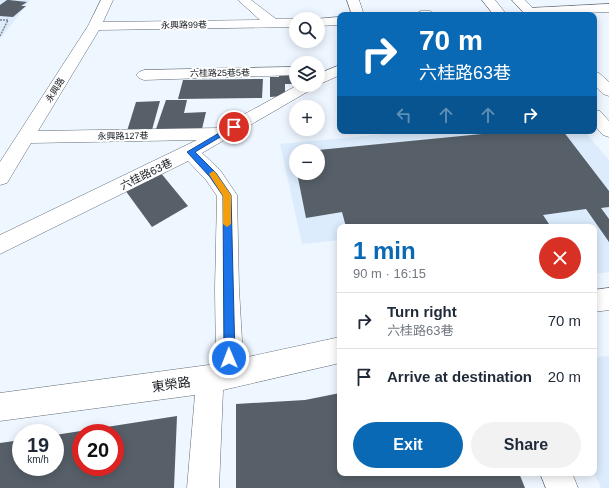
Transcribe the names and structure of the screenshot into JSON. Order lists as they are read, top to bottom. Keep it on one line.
{"streets":{"street":["永興路99巷","六桂路25巷5巷","永興路","永興路127巷","六桂路63巷","東榮路"]},"crossings":[["永興路99巷","永興路"],["永興路","永興路127巷"],["永興路127巷","六桂路63巷"]],"page":{"map_buttons":["+","−"],"turn":["70 m","六桂路63巷"],"heading":["1 min","90 m · 16:15"],"list":[{"name":"Turn right","note":"六桂路63巷","value":"70 m"},{"name":"Arrive at destination","value":"20 m"}],"buttons":["Exit","Share"],"speed":"19 km/h","limit":"20"}}
